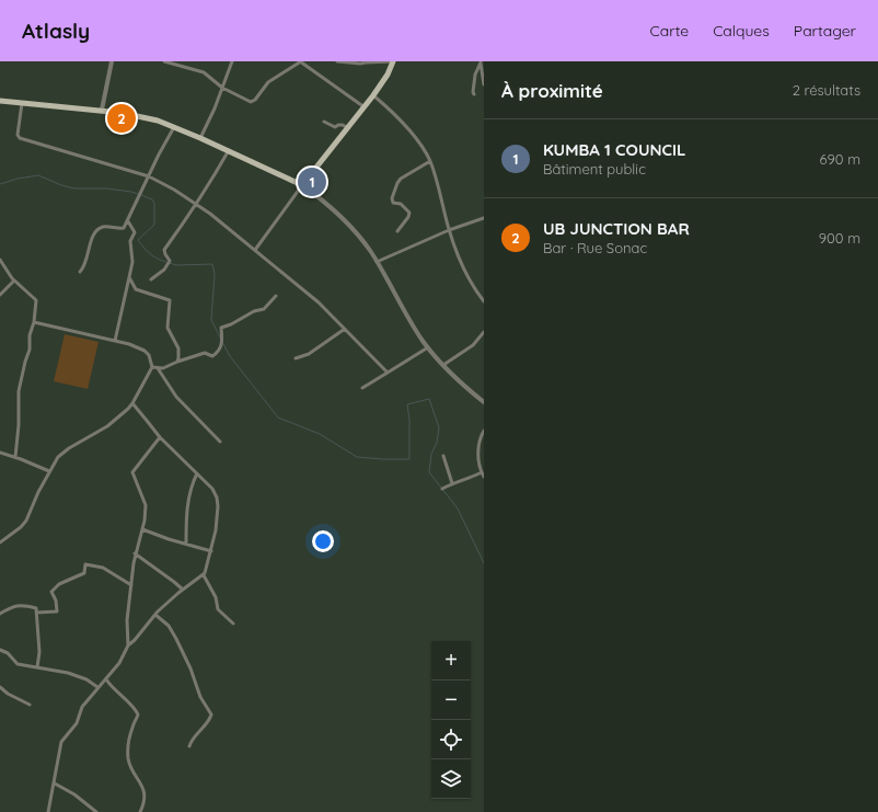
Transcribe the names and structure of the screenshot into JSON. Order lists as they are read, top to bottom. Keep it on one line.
{"page":{"header":"Atlasly","nav":["Carte","Calques","Partager"],"heading":["À proximité","2 résultats"],"pins":["2","1"],"list":[{"mark":"1","name":"KUMBA 1 COUNCIL","note":"Bâtiment public","value":"690 m"},{"mark":"2","name":"UB JUNCTION BAR","note":"Bar · Rue Sonac","value":"900 m"}],"map_buttons":["+","−"]}}
